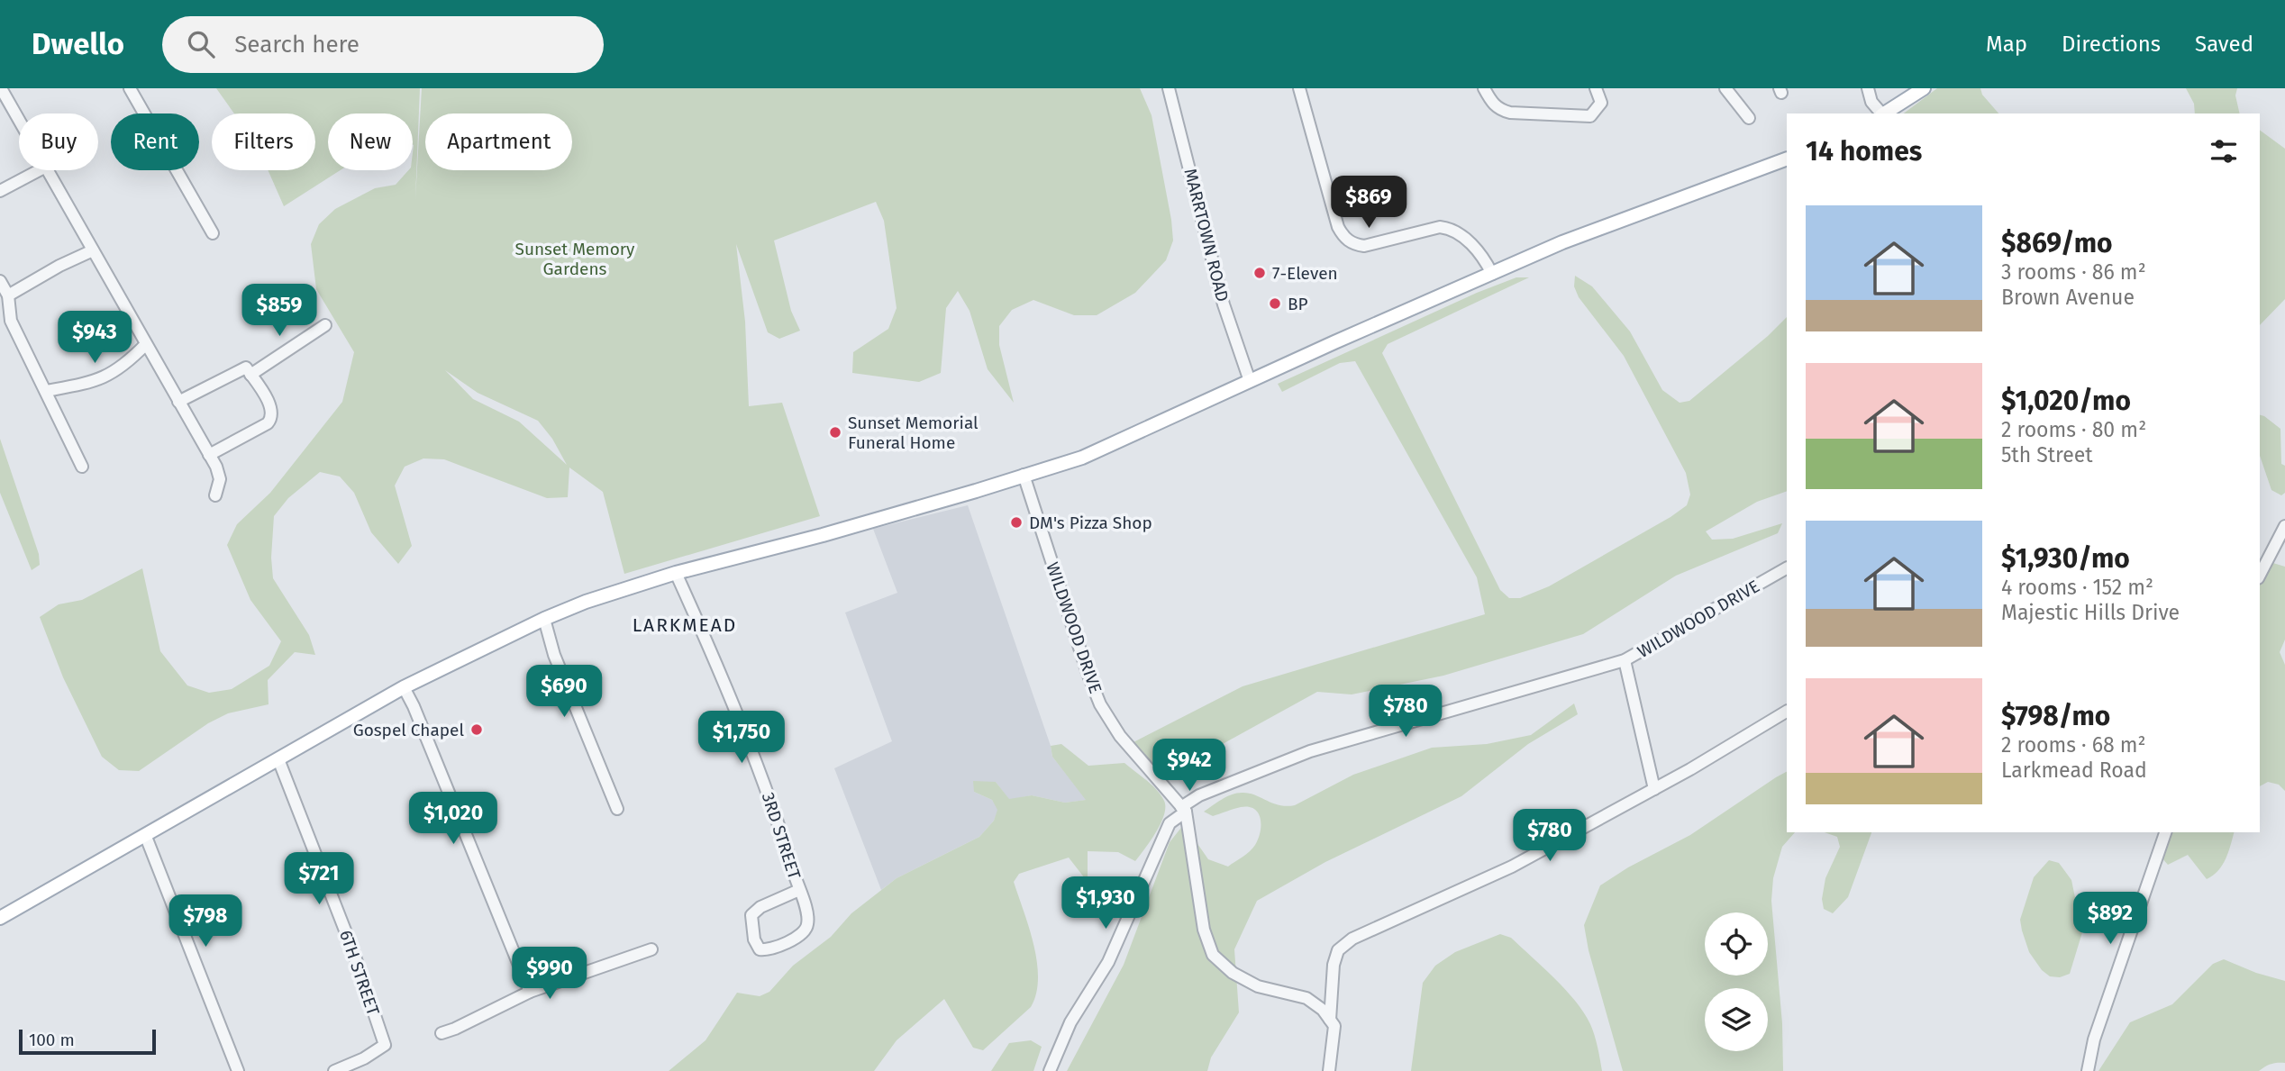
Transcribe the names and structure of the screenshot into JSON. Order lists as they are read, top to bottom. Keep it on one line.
{"streets":{"street":["MARRTOWN ROAD","WILDWOOD DRIVE","3RD STREET","6TH STREET"]},"districts":["LARKMEAD"],"parks":["Sunset Memory Gardens"],"places":["7-Eleven","BP","Sunset Memorial Funeral Home","DM's Pizza Shop","Gospel Chapel"],"scale_bar":"100 m","page":{"header":"Dwello","search":"Search here","nav":["Map","Directions","Saved"],"chip":["Buy","Rent","Filters","New","Apartment"],"heading":"14 homes","price":["$869","$859","$943","$690","$780","$1,750","$942","$1,020","$780","$721","$1,930","$892","$798","$990"],"list":[{"name":"$869/mo","note":"3 rooms · 86 m² · Brown Avenue"},{"name":"$1,020/mo","note":"2 rooms · 80 m² · 5th Street"},{"name":"$1,930/mo","note":"4 rooms · 152 m² · Majestic Hills Drive"},{"name":"$798/mo","note":"2 rooms · 68 m² · Larkmead Road"}],"scale":"100 m"}}
